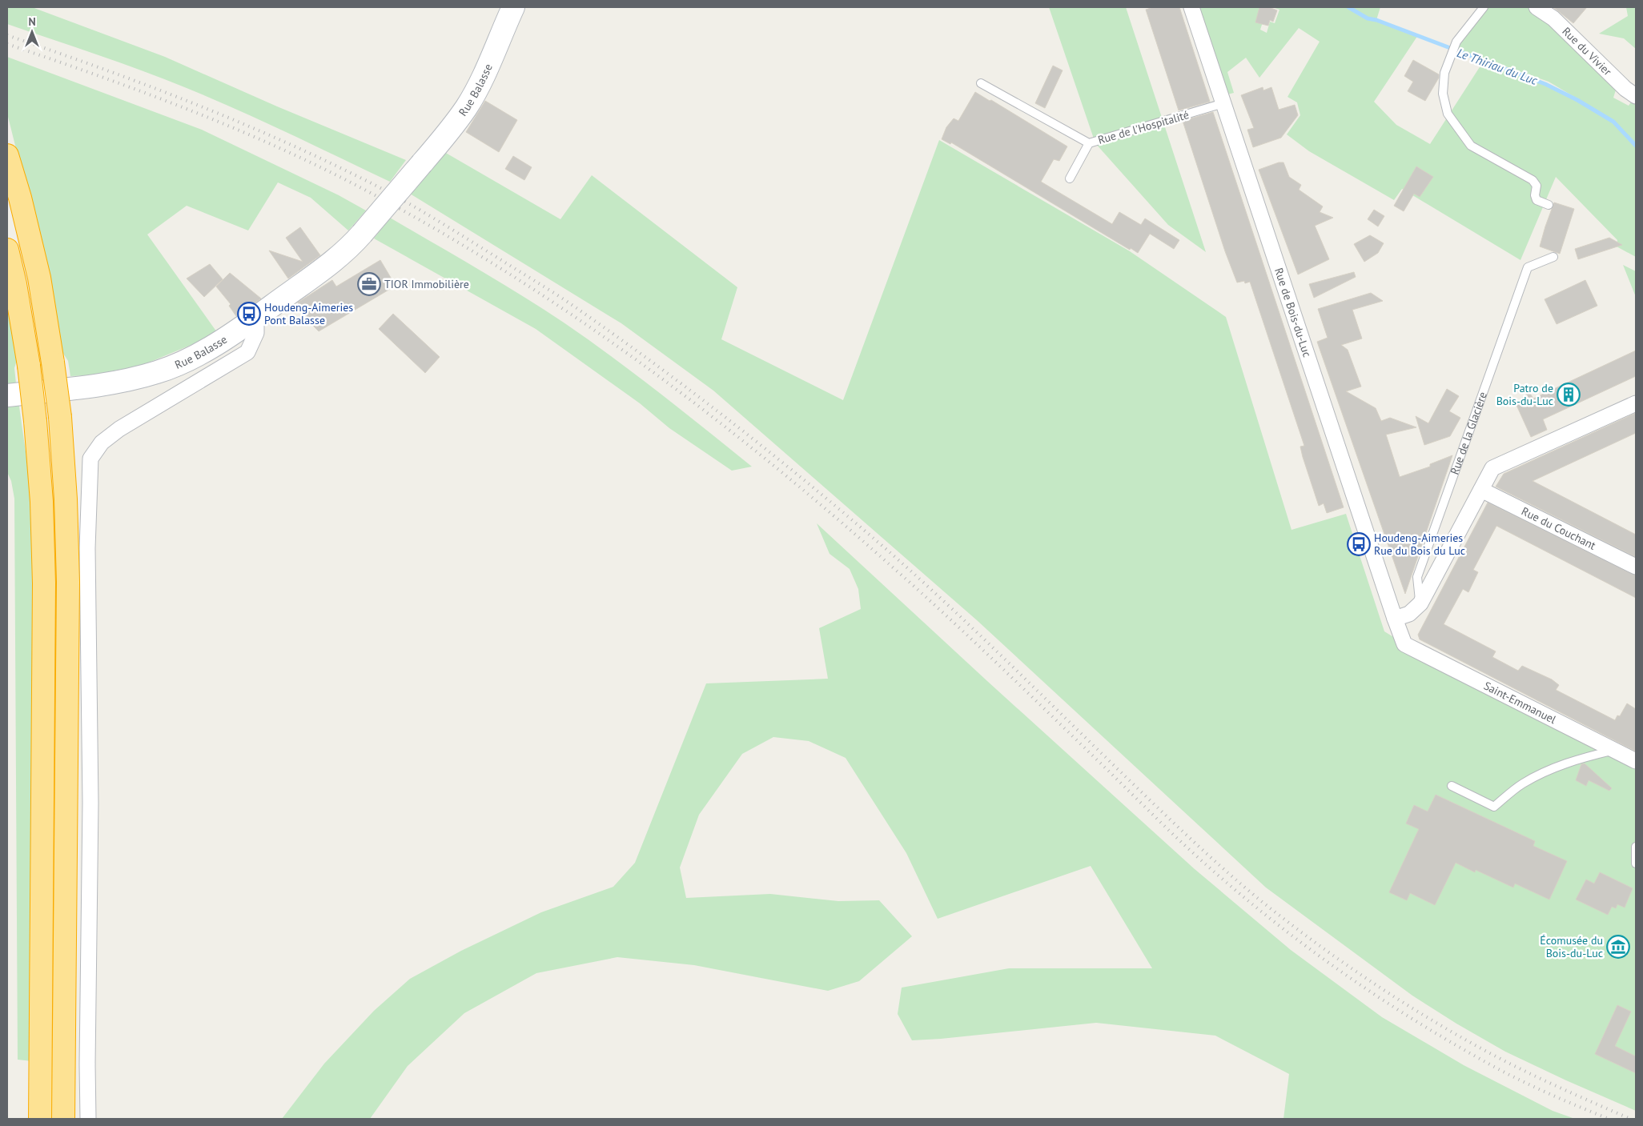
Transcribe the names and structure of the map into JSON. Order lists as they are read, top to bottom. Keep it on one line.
{"streets":{"street":["Rue du Vivier","Rue Balasse","Rue de Bois-du-Luc","Rue du Couchant","Saint-Emmanuel"],"lane":["Rue de l'Hospitalité","Rue de la Glacière"]},"crossings":[["Rue de l'Hospitalité","Rue de Bois-du-Luc"],["Rue de Bois-du-Luc","Saint-Emmanuel"]],"water":["Le Thiriau du Luc"],"places":{"office":["TIOR Immobilière"],"bus stop":["Houdeng-Aimeries Pont Balasse","Houdeng-Aimeries Rue du Bois du Luc"],"building":["Patro de Bois-du-Luc"],"museum":["Écomusée du Bois-du-Luc"]},"north":"top"}
